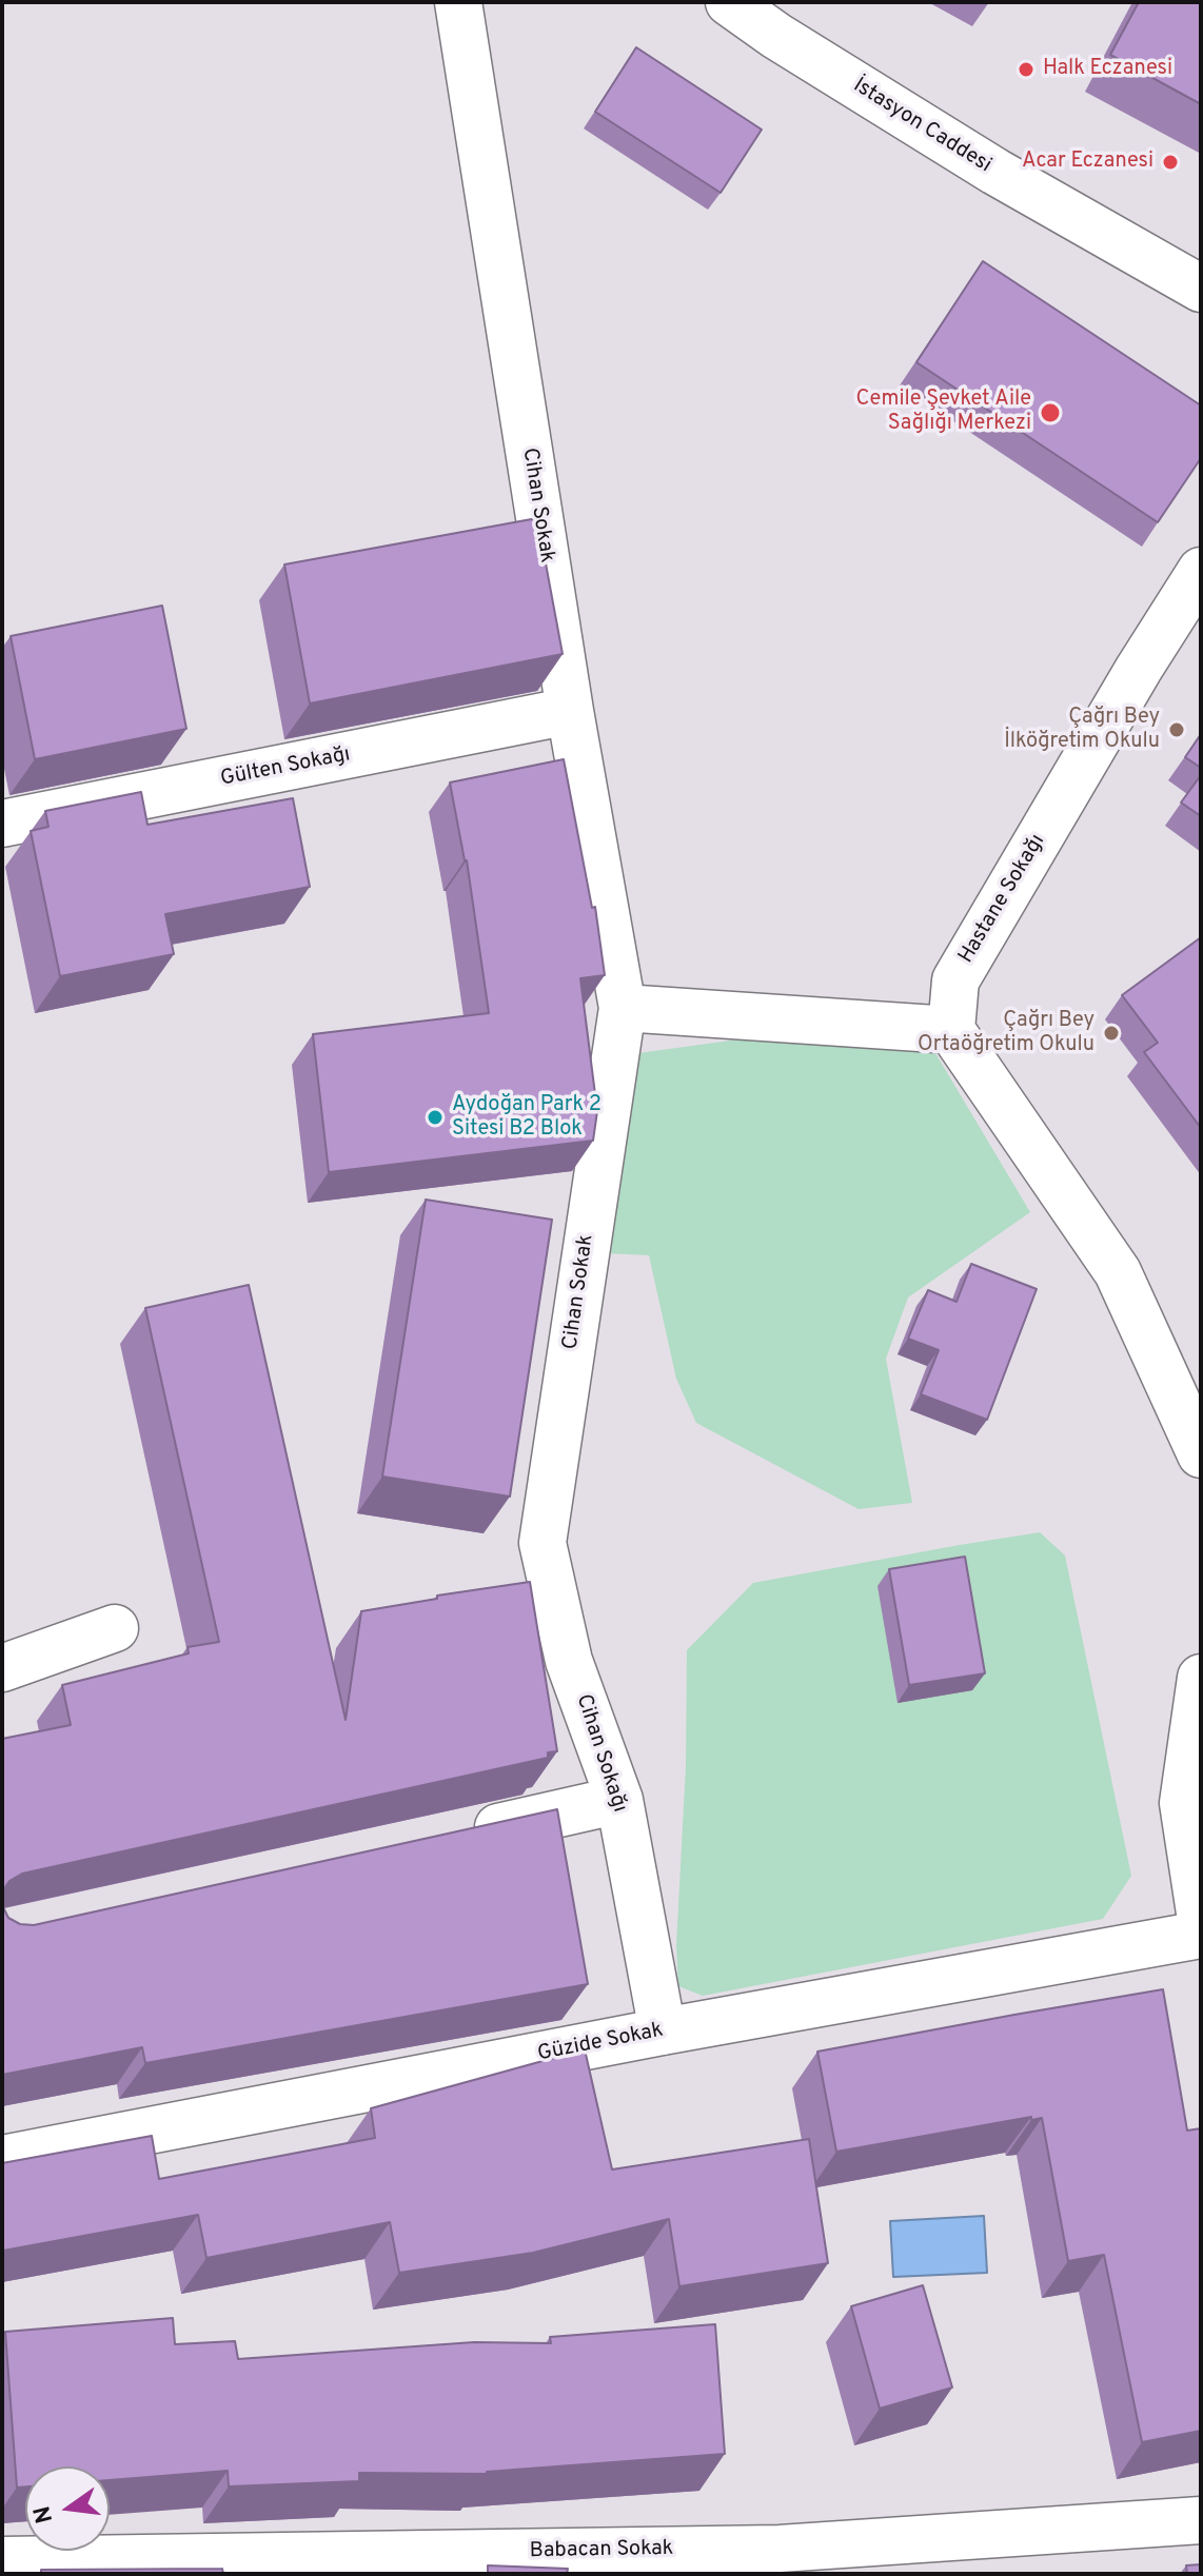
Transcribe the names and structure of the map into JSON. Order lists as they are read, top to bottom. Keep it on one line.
{"streets":{"street":["İstasyon Caddesi","Cihan Sokak","Gülten Sokağı","Hastane Sokağı","Cihan Sokağı","Güzide Sokak","Babacan Sokak"]},"crossings":[["Cihan Sokak","Gülten Sokağı"],["Cihan Sokak","Cihan Sokağı"],["Cihan Sokağı","Güzide Sokak"]],"places":["Halk Eczanesi","Acar Eczanesi","Cemile Şevket Aile Sağlığı Merkezi","Çağrı Bey İlköğretim Okulu","Çağrı Bey Ortaöğretim Okulu","Aydoğan Park 2 Sitesi B2 Blok"],"north":"left"}
